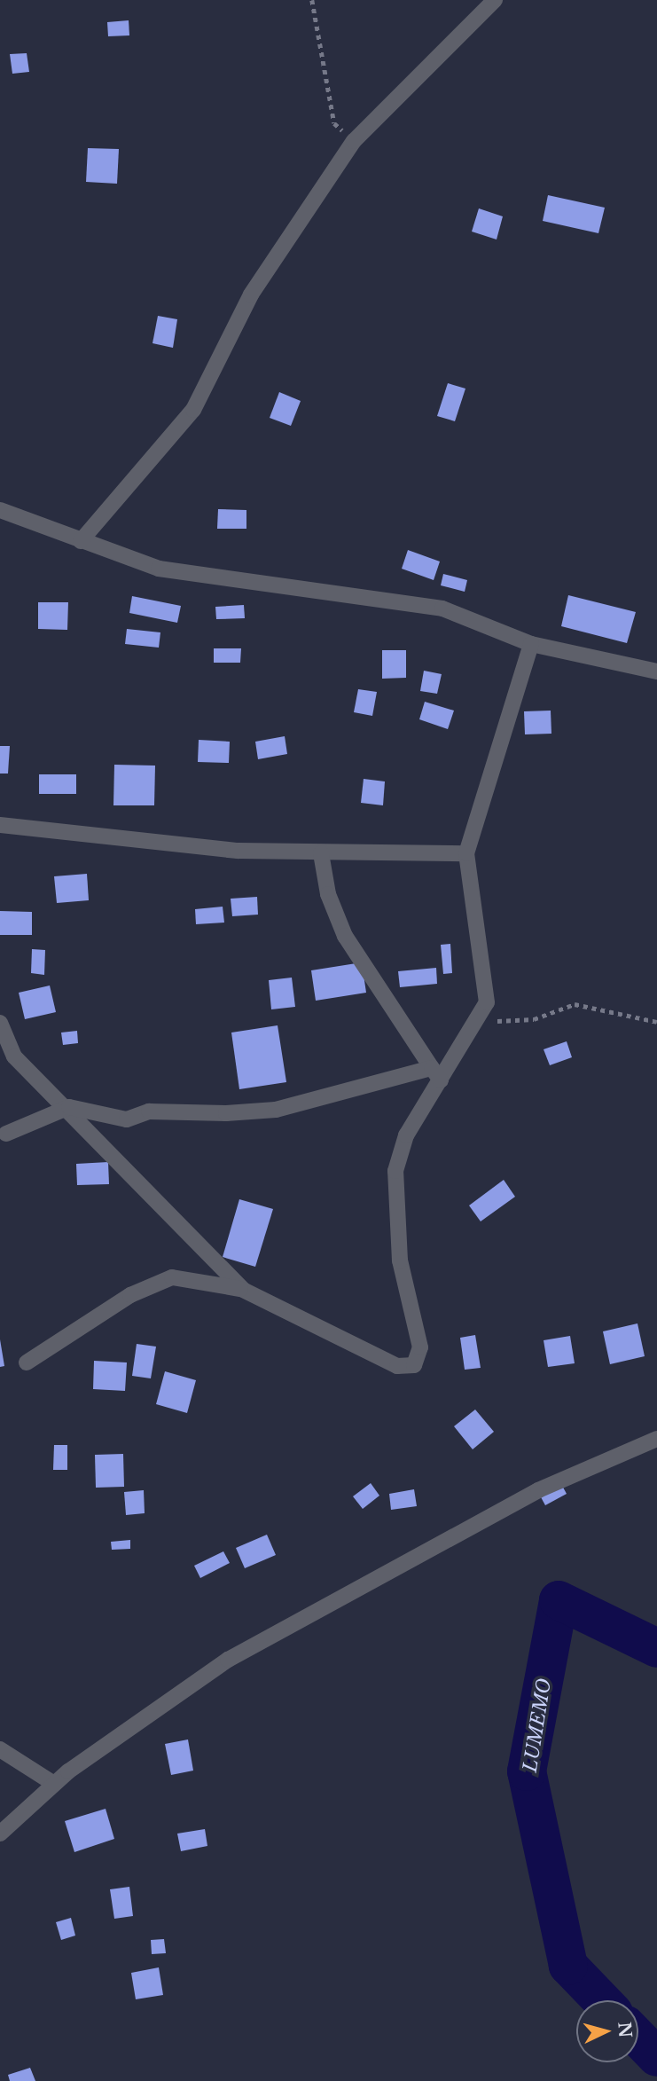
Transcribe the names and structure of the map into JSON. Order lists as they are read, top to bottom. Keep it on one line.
{"water":["LUMEMO"],"north":"right"}
